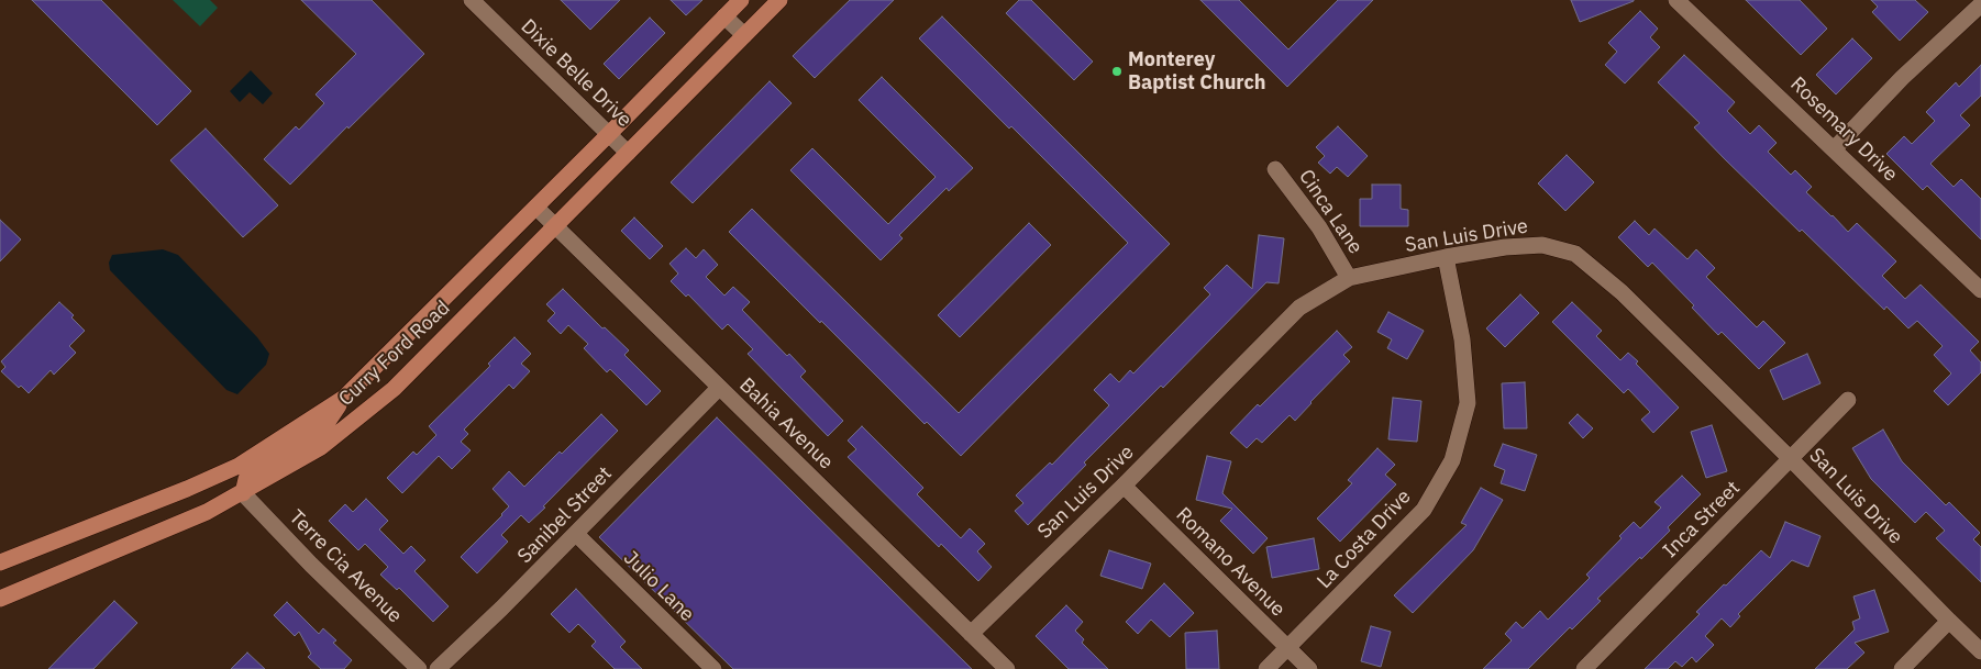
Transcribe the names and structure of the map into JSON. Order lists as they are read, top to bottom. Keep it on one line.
{"streets":{"main road":["Curry Ford Road"],"street":["Dixie Belle Drive","Rosemary Drive","Cinca Lane","San Luis Drive","Bahia Avenue","Sanibel Street","Inca Street","La Costa Drive","Romano Avenue","Terre Cia Avenue","Julio Lane"]},"crossings":[["Dixie Belle Drive","Curry Ford Road"],["Cinca Lane","San Luis Drive"],["San Luis Drive","Bahia Avenue"],["San Luis Drive","Inca Street"],["San Luis Drive","La Costa Drive"],["San Luis Drive","Romano Avenue"],["Curry Ford Road","Bahia Avenue"],["Curry Ford Road","Terre Cia Avenue"],["Bahia Avenue","Sanibel Street"],["Sanibel Street","Julio Lane"],["La Costa Drive","Romano Avenue"]],"places":["Monterey Baptist Church"]}
